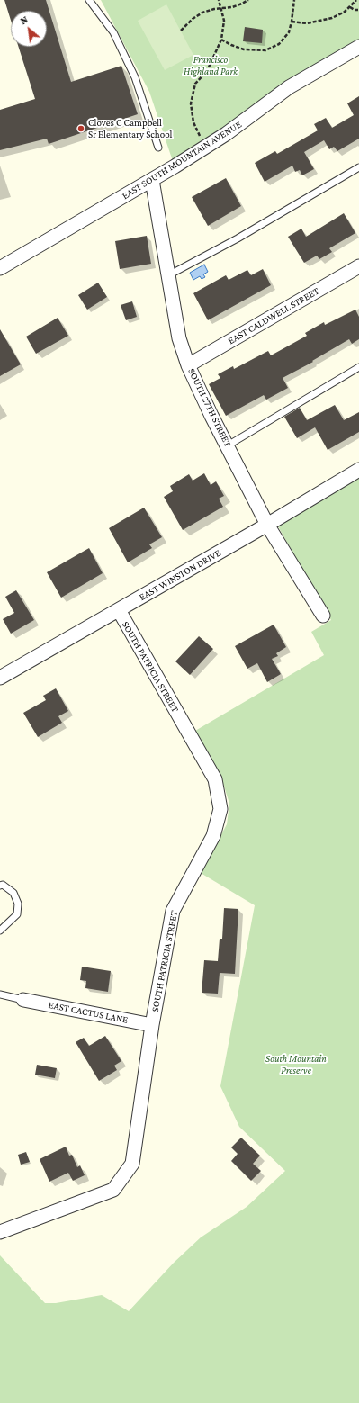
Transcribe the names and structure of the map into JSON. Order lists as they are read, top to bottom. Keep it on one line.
{"streets":{"street":["EAST SOUTH MOUNTAIN AVENUE","EAST CALDWELL STREET","SOUTH 27TH STREET","EAST WINSTON DRIVE","SOUTH PATRICIA STREET","EAST CACTUS LANE"]},"crossings":[["EAST SOUTH MOUNTAIN AVENUE","SOUTH 27TH STREET"],["EAST CALDWELL STREET","SOUTH 27TH STREET"],["SOUTH 27TH STREET","EAST WINSTON DRIVE"],["EAST WINSTON DRIVE","SOUTH PATRICIA STREET"],["SOUTH PATRICIA STREET","EAST CACTUS LANE"]],"parks":["Francisco Highland Park","South Mountain Preserve"],"places":["Cloves C Campbell Sr Elementary School"],"north":"top left"}
